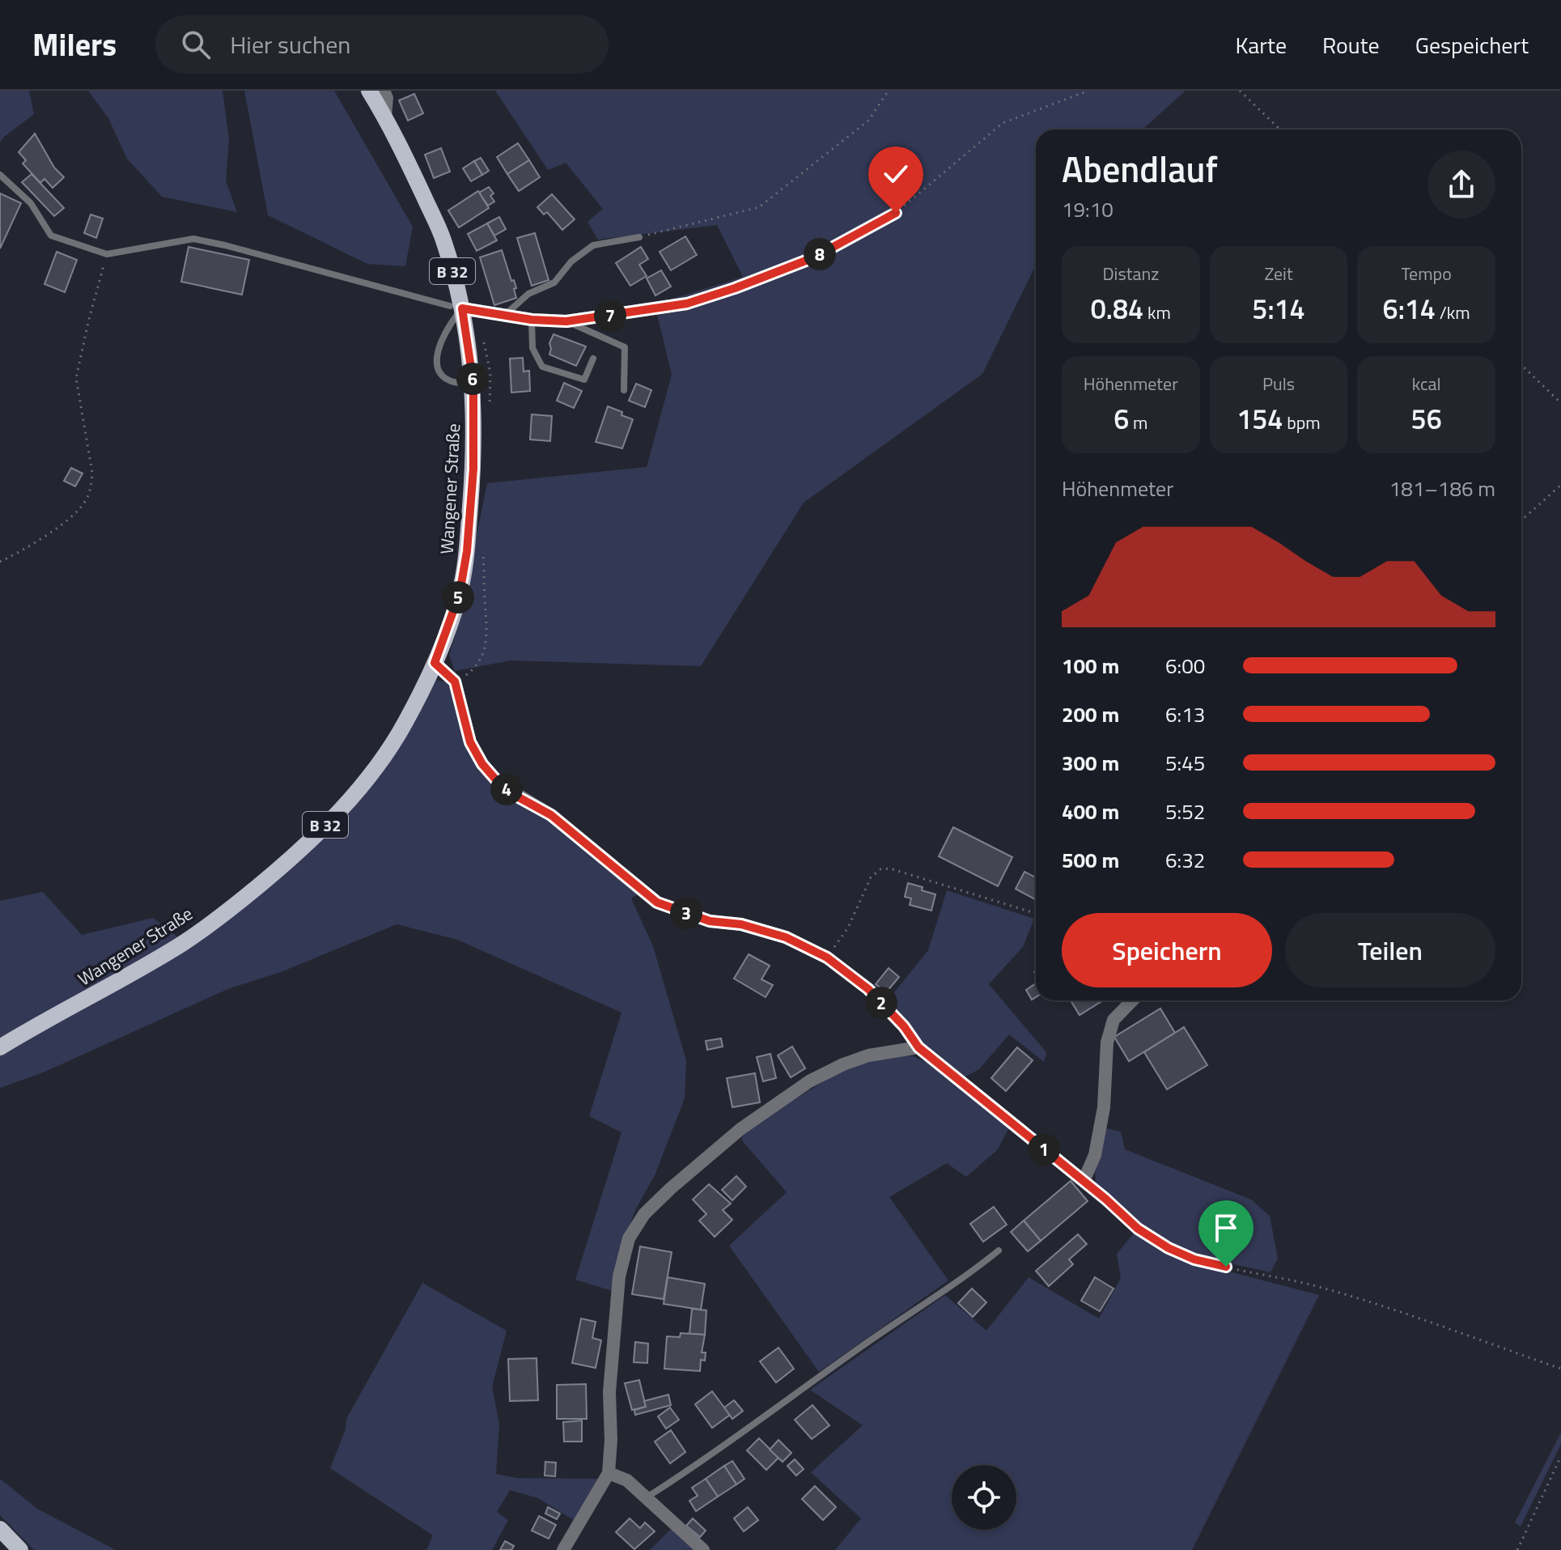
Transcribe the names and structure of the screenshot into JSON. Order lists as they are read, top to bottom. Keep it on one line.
{"streets":{"main road":["B 32","Wangener Straße"]},"page":{"header":"Milers","search":"Hier suchen","nav":["Karte","Route","Gespeichert"],"heading":["Abendlauf","19:10"],"pins":["8","7","6","5","4","3","2","1"],"stats":[["Distanz","0.84 km"],["Zeit","5:14"],["Tempo","6:14 /km"],["Höhenmeter","6 m"],["Puls","154 bpm"],["kcal","56"]],"chart":["Höhenmeter","181–186 m"],"list":[{"name":"100 m","note":"6:00"},{"name":"200 m","note":"6:13"},{"name":"300 m","note":"5:45"},{"name":"400 m","note":"5:52"},{"name":"500 m","note":"6:32"}],"buttons":["Speichern","Teilen"]}}
